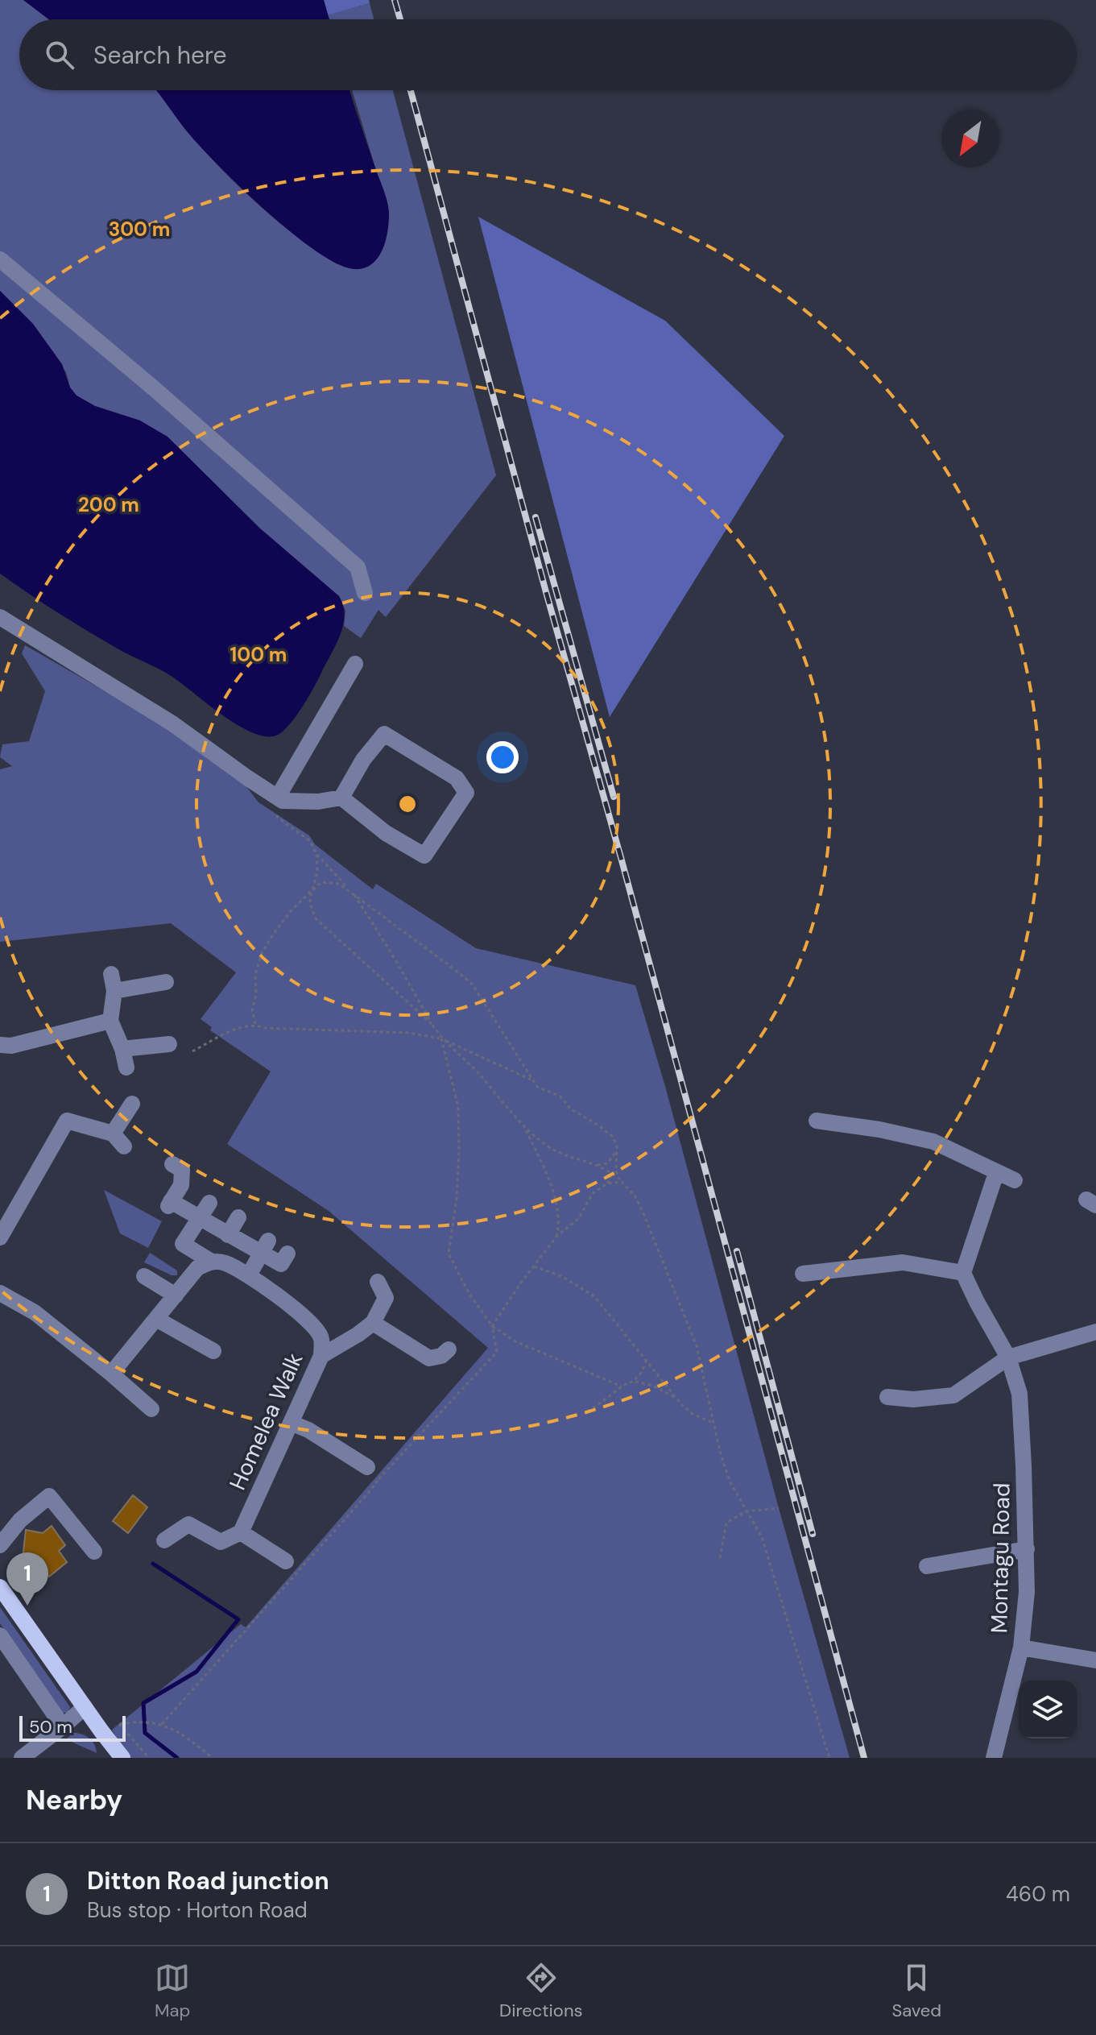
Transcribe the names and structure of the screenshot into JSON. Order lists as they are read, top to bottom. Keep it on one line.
{"streets":{"street":["Homelea Walk","Montagu Road"]},"scale_bar":"50 m","north":"bottom left","page":{"search":"Search here","pins":"1","scale":"50 m","heading":"Nearby","list":[{"mark":"1","name":"Ditton Road junction","note":"Bus stop · Horton Road","value":"460 m"}],"nav":["Map","Directions","Saved"]},"rings":["300 m","200 m","100 m"]}
